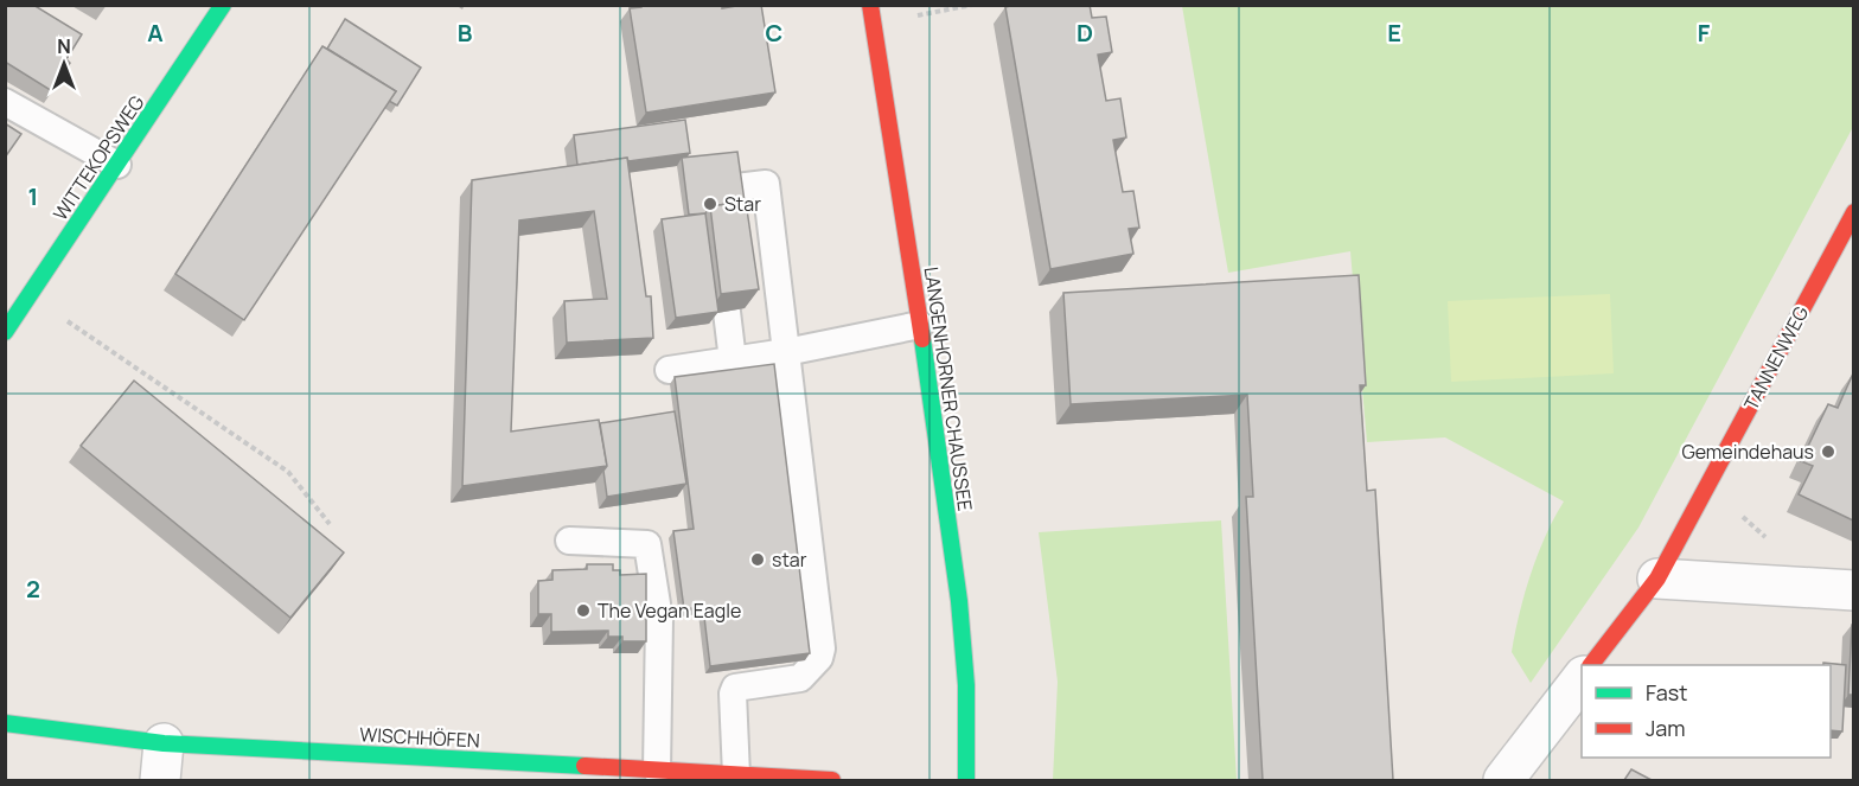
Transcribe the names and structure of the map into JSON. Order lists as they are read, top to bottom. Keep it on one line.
{"streets":{"street":["WITTEKOPSWEG","TANNENWEG","LANGENHORNER CHAUSSEE","WISCHHÖFEN"]},"places":["Star","Gemeindehaus","star","The Vegan Eagle"],"legend":["Fast","Jam"],"north":"top","grid":{"columns":["A","B","C","D","E","F"],"rows":["1","2"]}}
